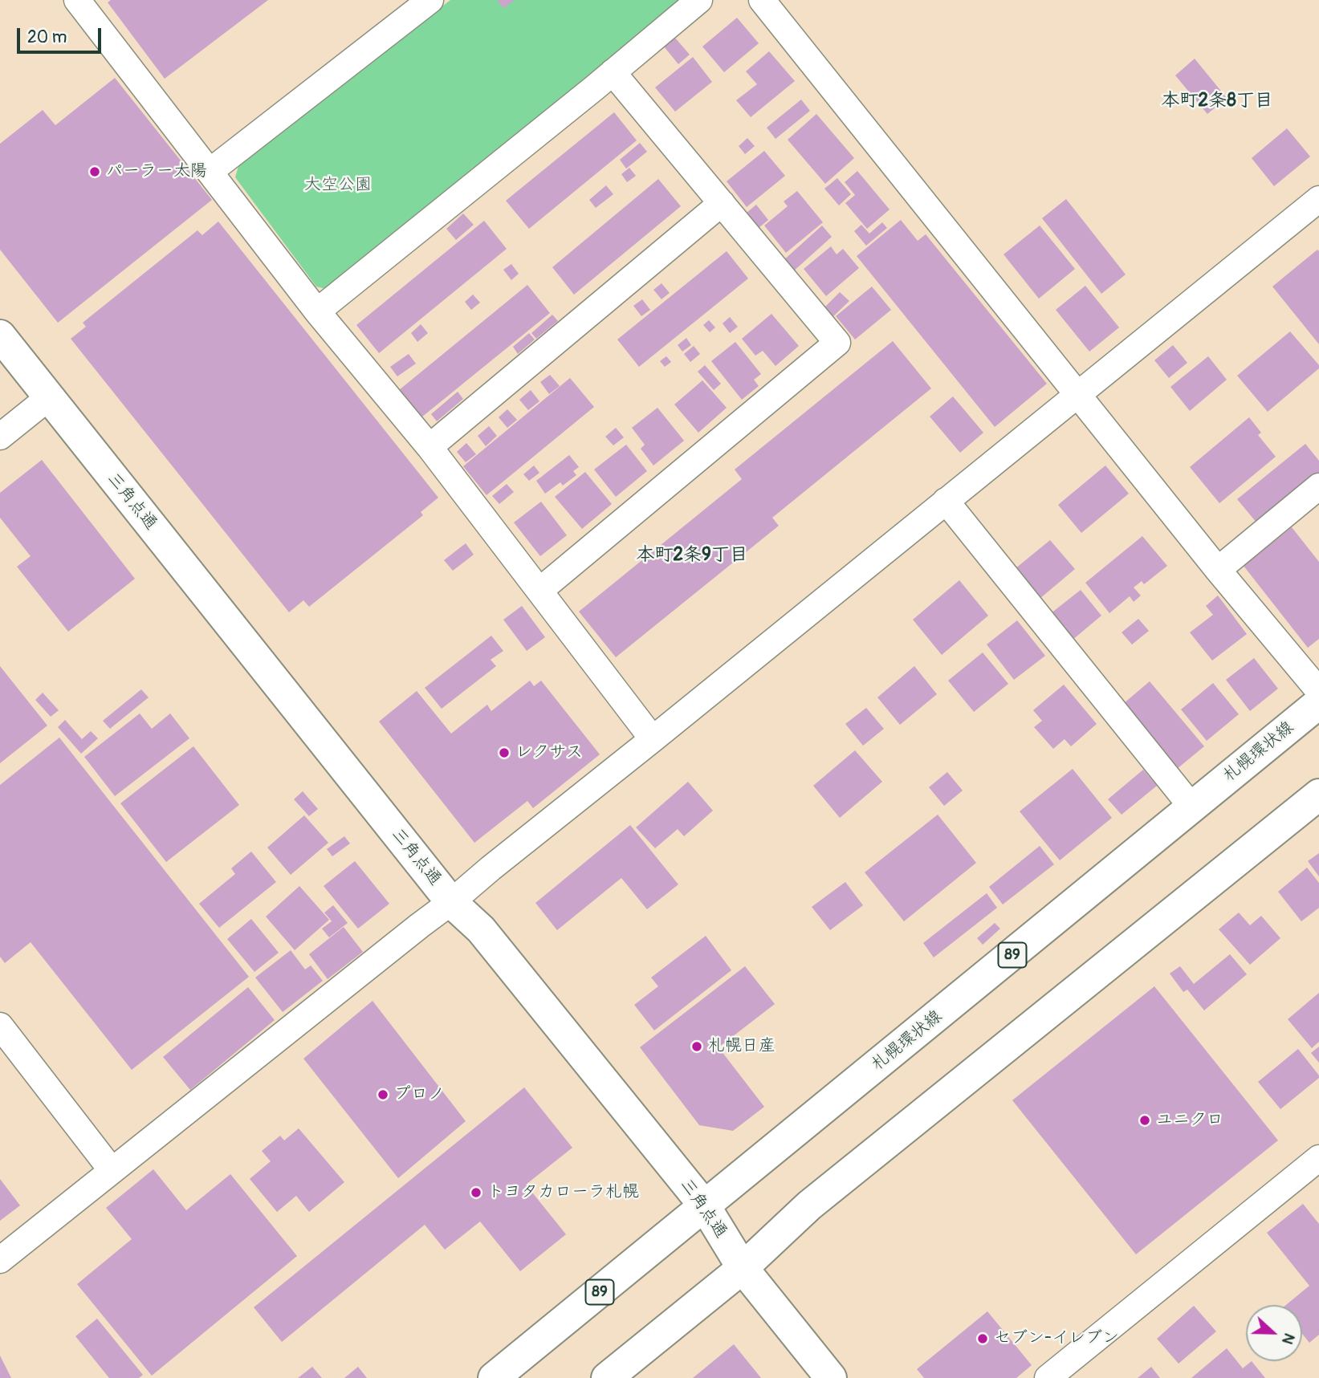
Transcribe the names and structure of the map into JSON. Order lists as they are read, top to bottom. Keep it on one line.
{"streets":{"main road":["三角点通","札幌環状線","89"]},"crossings":[["三角点通","札幌環状線"]],"districts":["本町2条8丁目","本町2条9丁目"],"parks":["大空公園"],"places":["パーラー太陽","レクサス","札幌日産","プロノ","ユニクロ","トヨタカローラ札幌","セブン-イレブン"],"scale_bar":"20 m","north":"right"}
